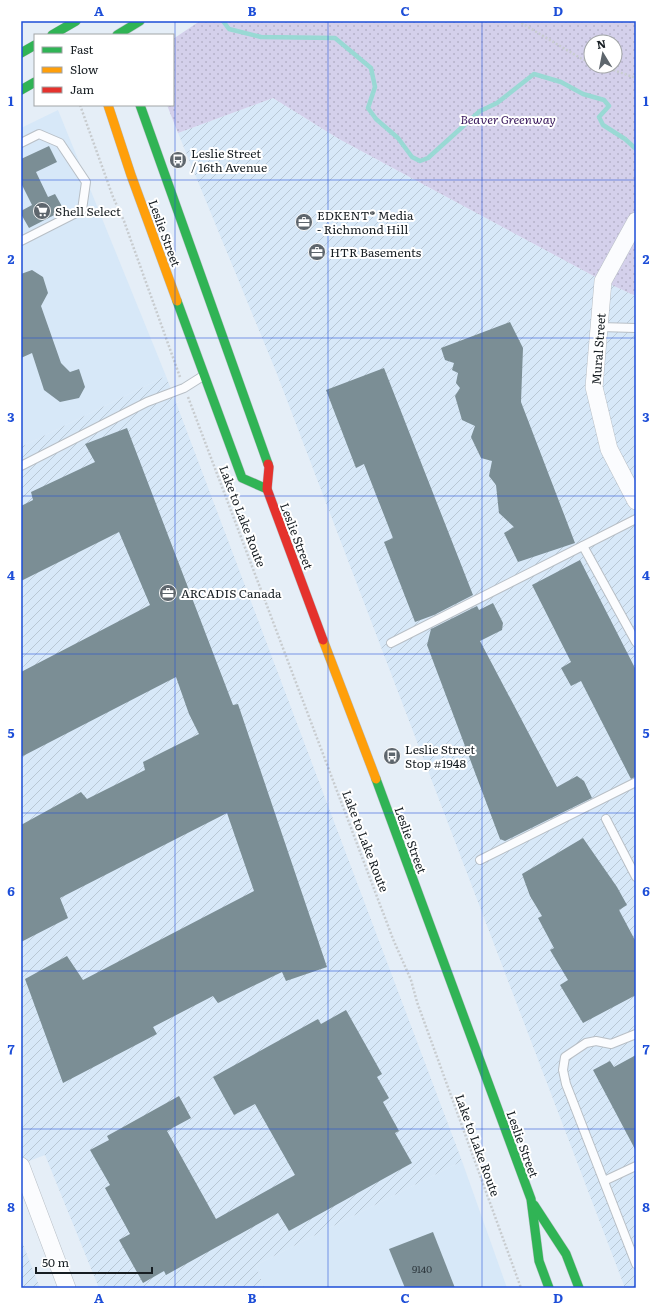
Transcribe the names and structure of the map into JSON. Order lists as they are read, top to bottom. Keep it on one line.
{"streets":{"main road":["Leslie Street"],"street":["Mural Street"],"path":["Lake to Lake Route"]},"parks":["Beaver Greenway"],"places":{"bus stop":["Leslie Street / 16th Avenue","Leslie Street Stop #1948"],"supermarket":["Shell Select"],"office":["EDKENT® Media - Richmond Hill","HTR Basements","ARCADIS Canada"]},"house_numbers":["9140"],"legend":["Fast","Slow","Jam"],"scale_bar":"50 m","north":"top","grid":{"columns":["A","B","C","D"],"rows":["1","2","3","4","5","6","7","8"]}}
